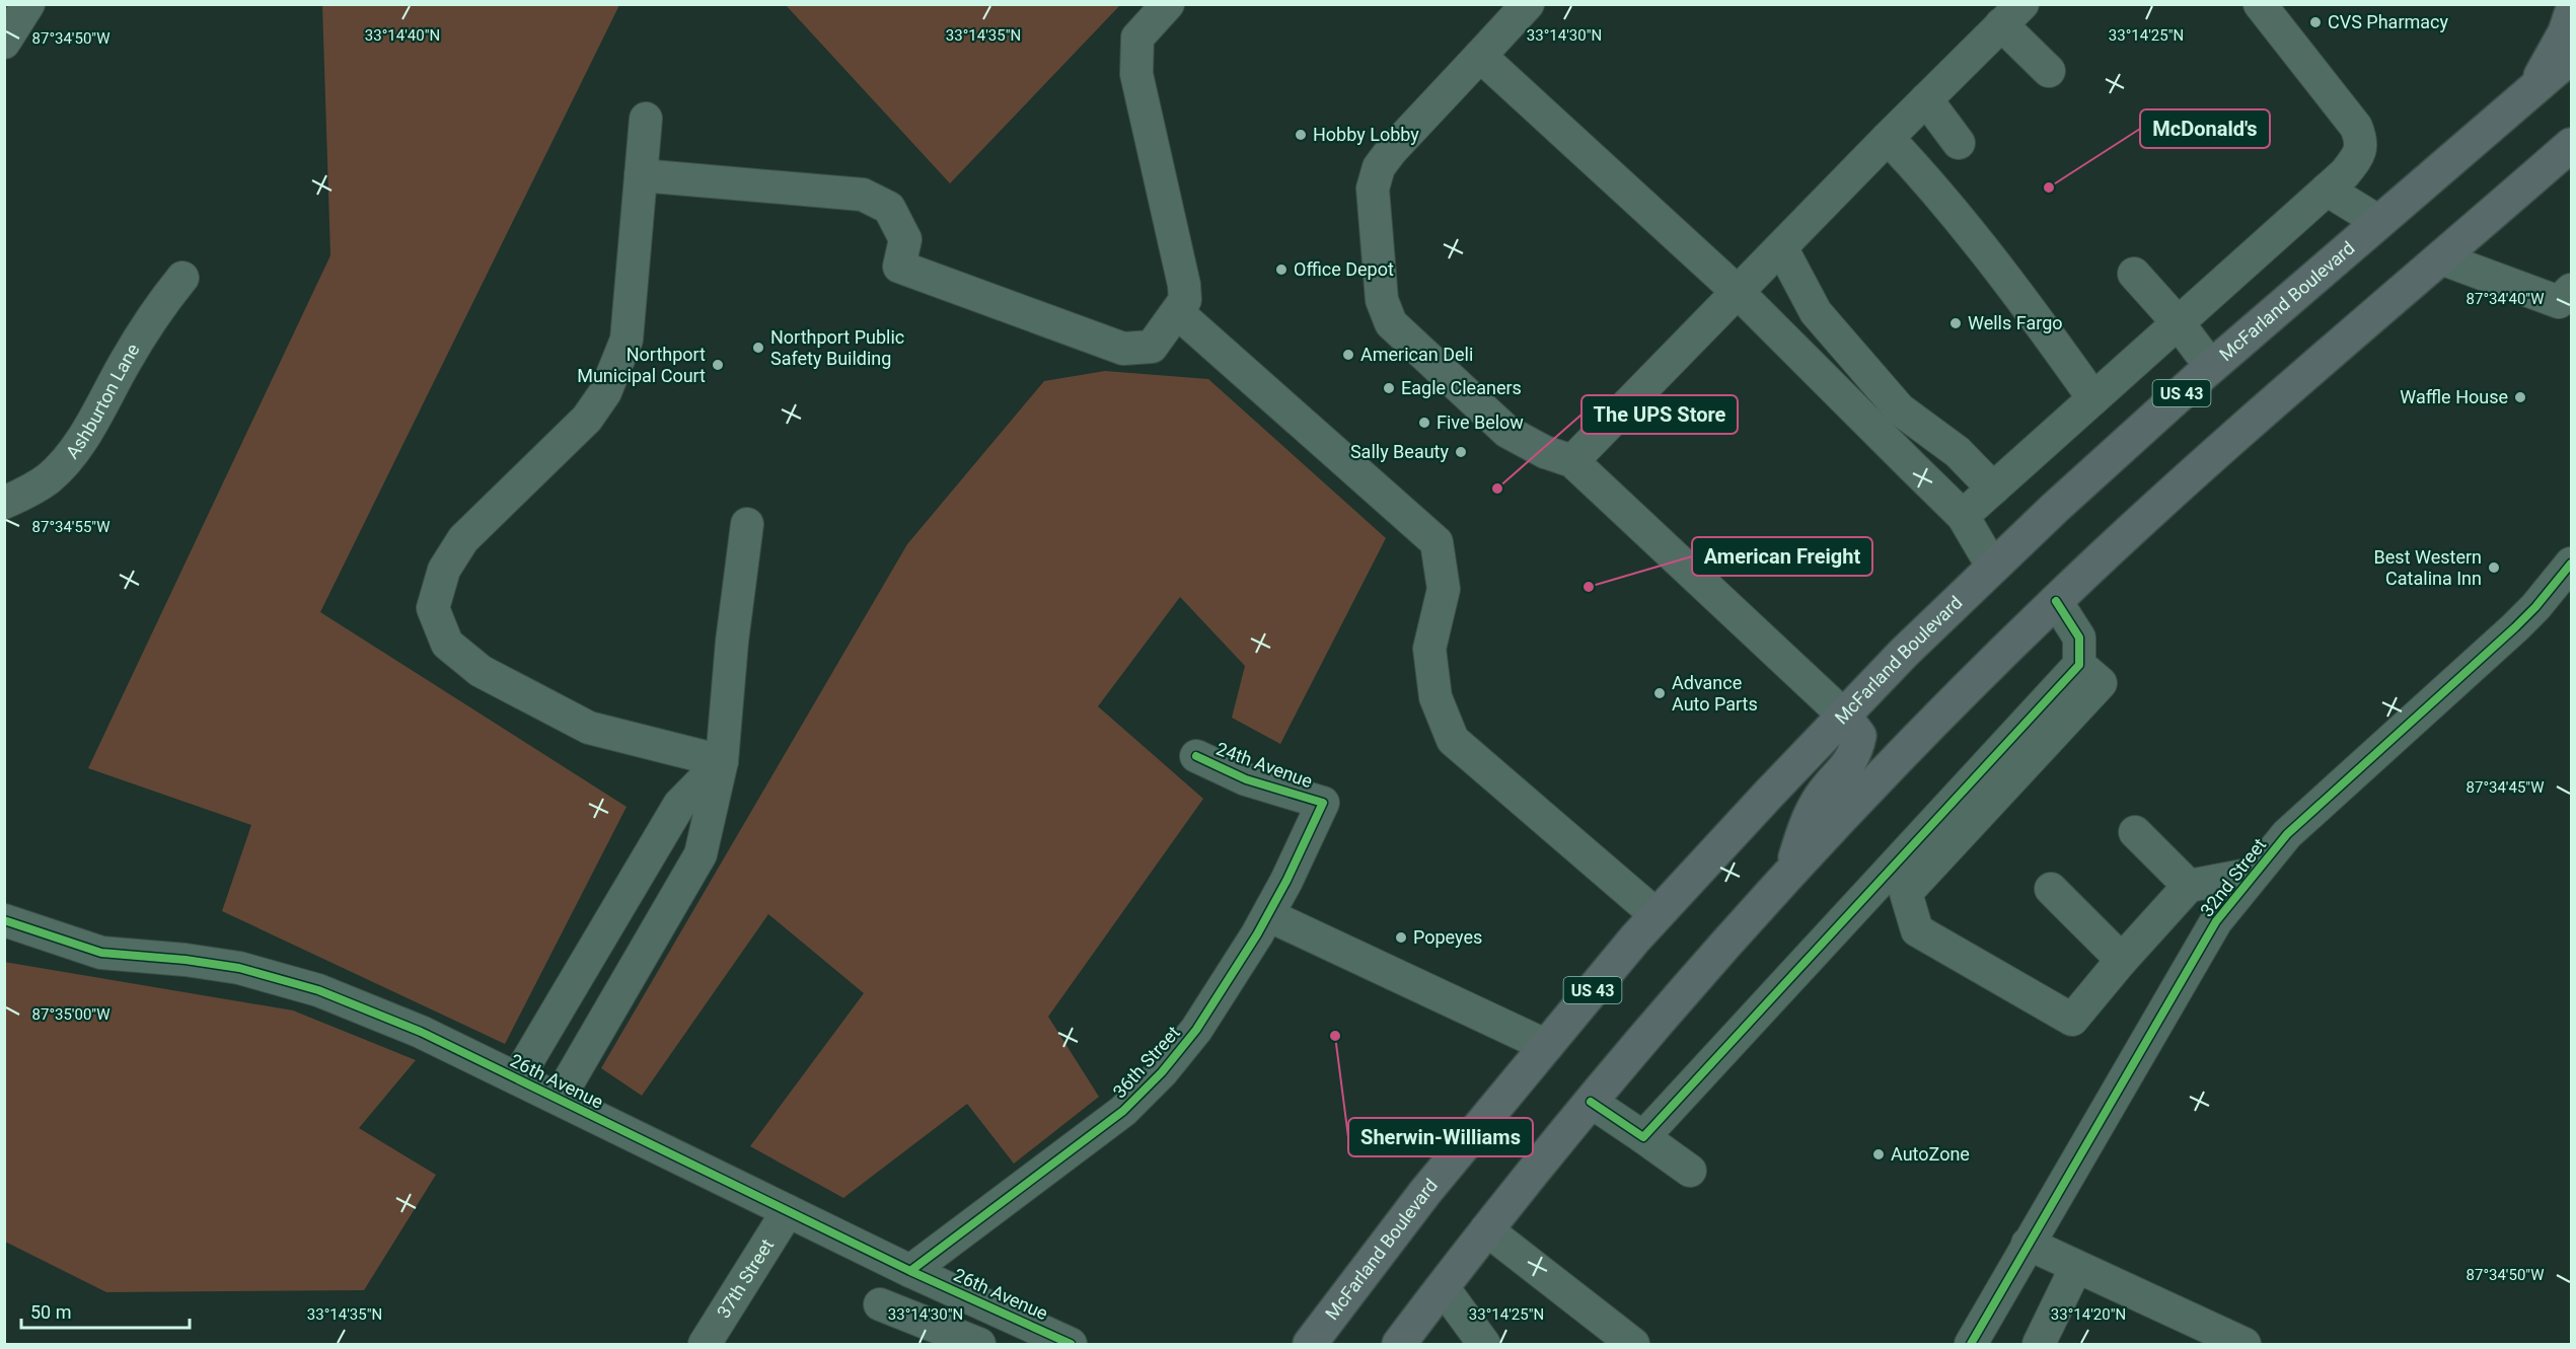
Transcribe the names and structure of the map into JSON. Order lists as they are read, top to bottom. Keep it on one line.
{"streets":{"highway":["McFarland Boulevard","US 43"],"street":["Ashburton Lane","24th Avenue","32nd Street","36th Street","26th Avenue","37th Street"]},"crossings":[["24th Avenue","36th Street"],["36th Street","26th Avenue"],["26th Avenue","37th Street"]],"places":["CVS Pharmacy","Hobby Lobby","McDonald's","Office Depot","Wells Fargo","Northport Public Safety Building","American Deli","Northport Municipal Court","Eagle Cleaners","Waffle House","Five Below","Sally Beauty","The UPS Store","Best Western Catalina Inn","American Freight","Advance Auto Parts","Popeyes","Sherwin-Williams","AutoZone"],"scale_bar":"50 m","coordinates":["33°14'40\"N","33°14'35\"N","33°14'30\"N","33°14'25\"N","87°34'50\"W","87°34'40\"W","87°34'55\"W","87°34'45\"W","87°35'00\"W","33°14'20\"N"]}
